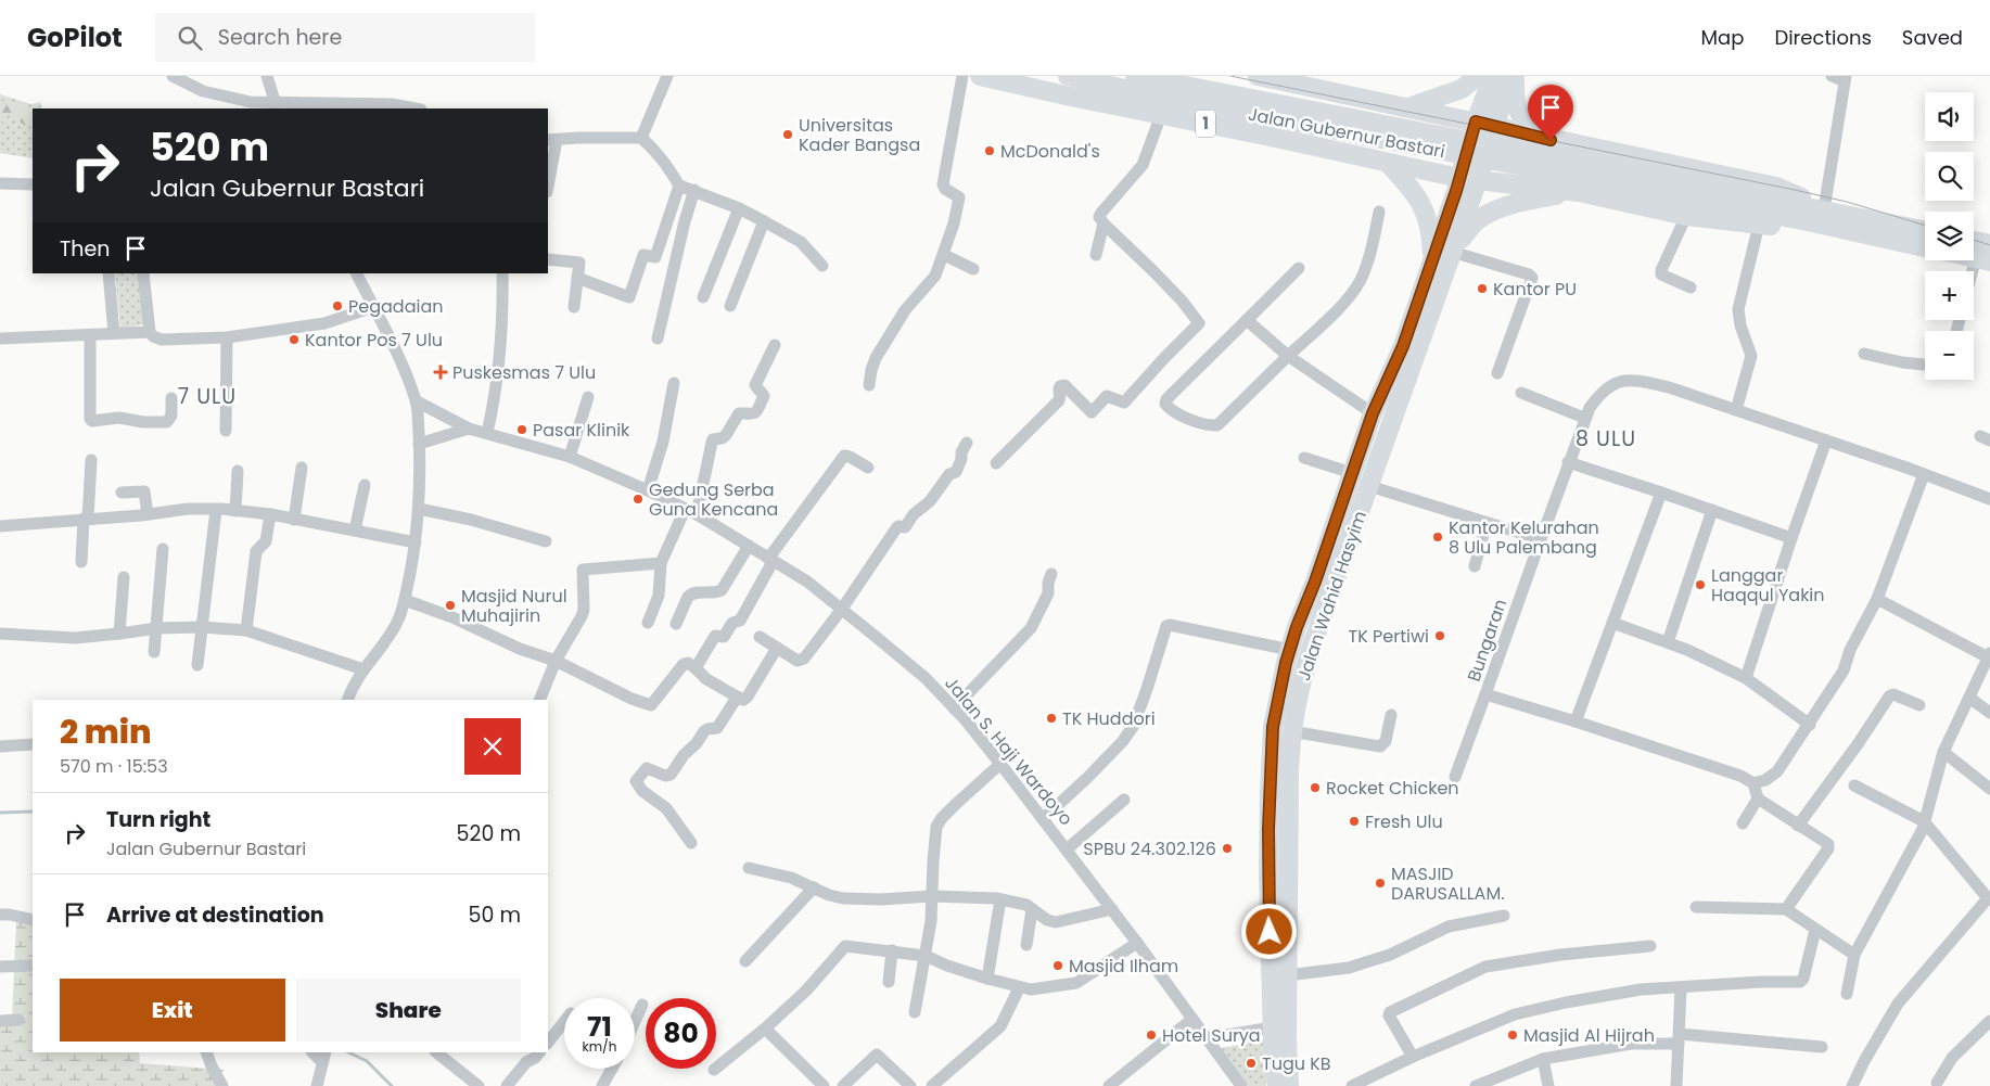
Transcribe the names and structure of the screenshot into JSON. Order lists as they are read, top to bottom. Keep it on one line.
{"streets":{"highway":["1","Jalan Gubernur Bastari","Jalan Wahid Hasyim"],"street":["Bungaran","Jalan S. Haji Wardoyo"]},"crossings":[["1","Jalan Gubernur Bastari"],["1","Jalan Wahid Hasyim"],["Jalan Gubernur Bastari","Jalan Wahid Hasyim"]],"districts":["7 ULU","8 ULU"],"places":{"other":["Universitas Kader Bangsa","McDonald's","Kantor PU","Pegadaian","Kantor Pos 7 Ulu","Pasar Klinik","Gedung Serba Guna Kencana","Kantor Kelurahan 8 Ulu Palembang","Langgar Haqqul Yakin","Masjid Nurul Muhajirin","TK Pertiwi","TK Huddori","Rocket Chicken","Fresh Ulu","SPBU 24.302.126","MASJID DARUSALLAM.","Masjid Ilham","Hotel Surya","Masjid Al Hijrah","Tugu KB"],"health":["Puskesmas 7 Ulu"]},"page":{"header":"GoPilot","search":"Search here","nav":["Map","Directions","Saved"],"map_buttons":["+","−"],"turn":["520 m","Jalan Gubernur Bastari"],"then":"Then","heading":["2 min","570 m · 15:53"],"list":[{"name":"Turn right","note":"Jalan Gubernur Bastari","value":"520 m"},{"name":"Arrive at destination","value":"50 m"}],"buttons":["Exit","Share"],"speed":"71 km/h","limit":"80"}}
